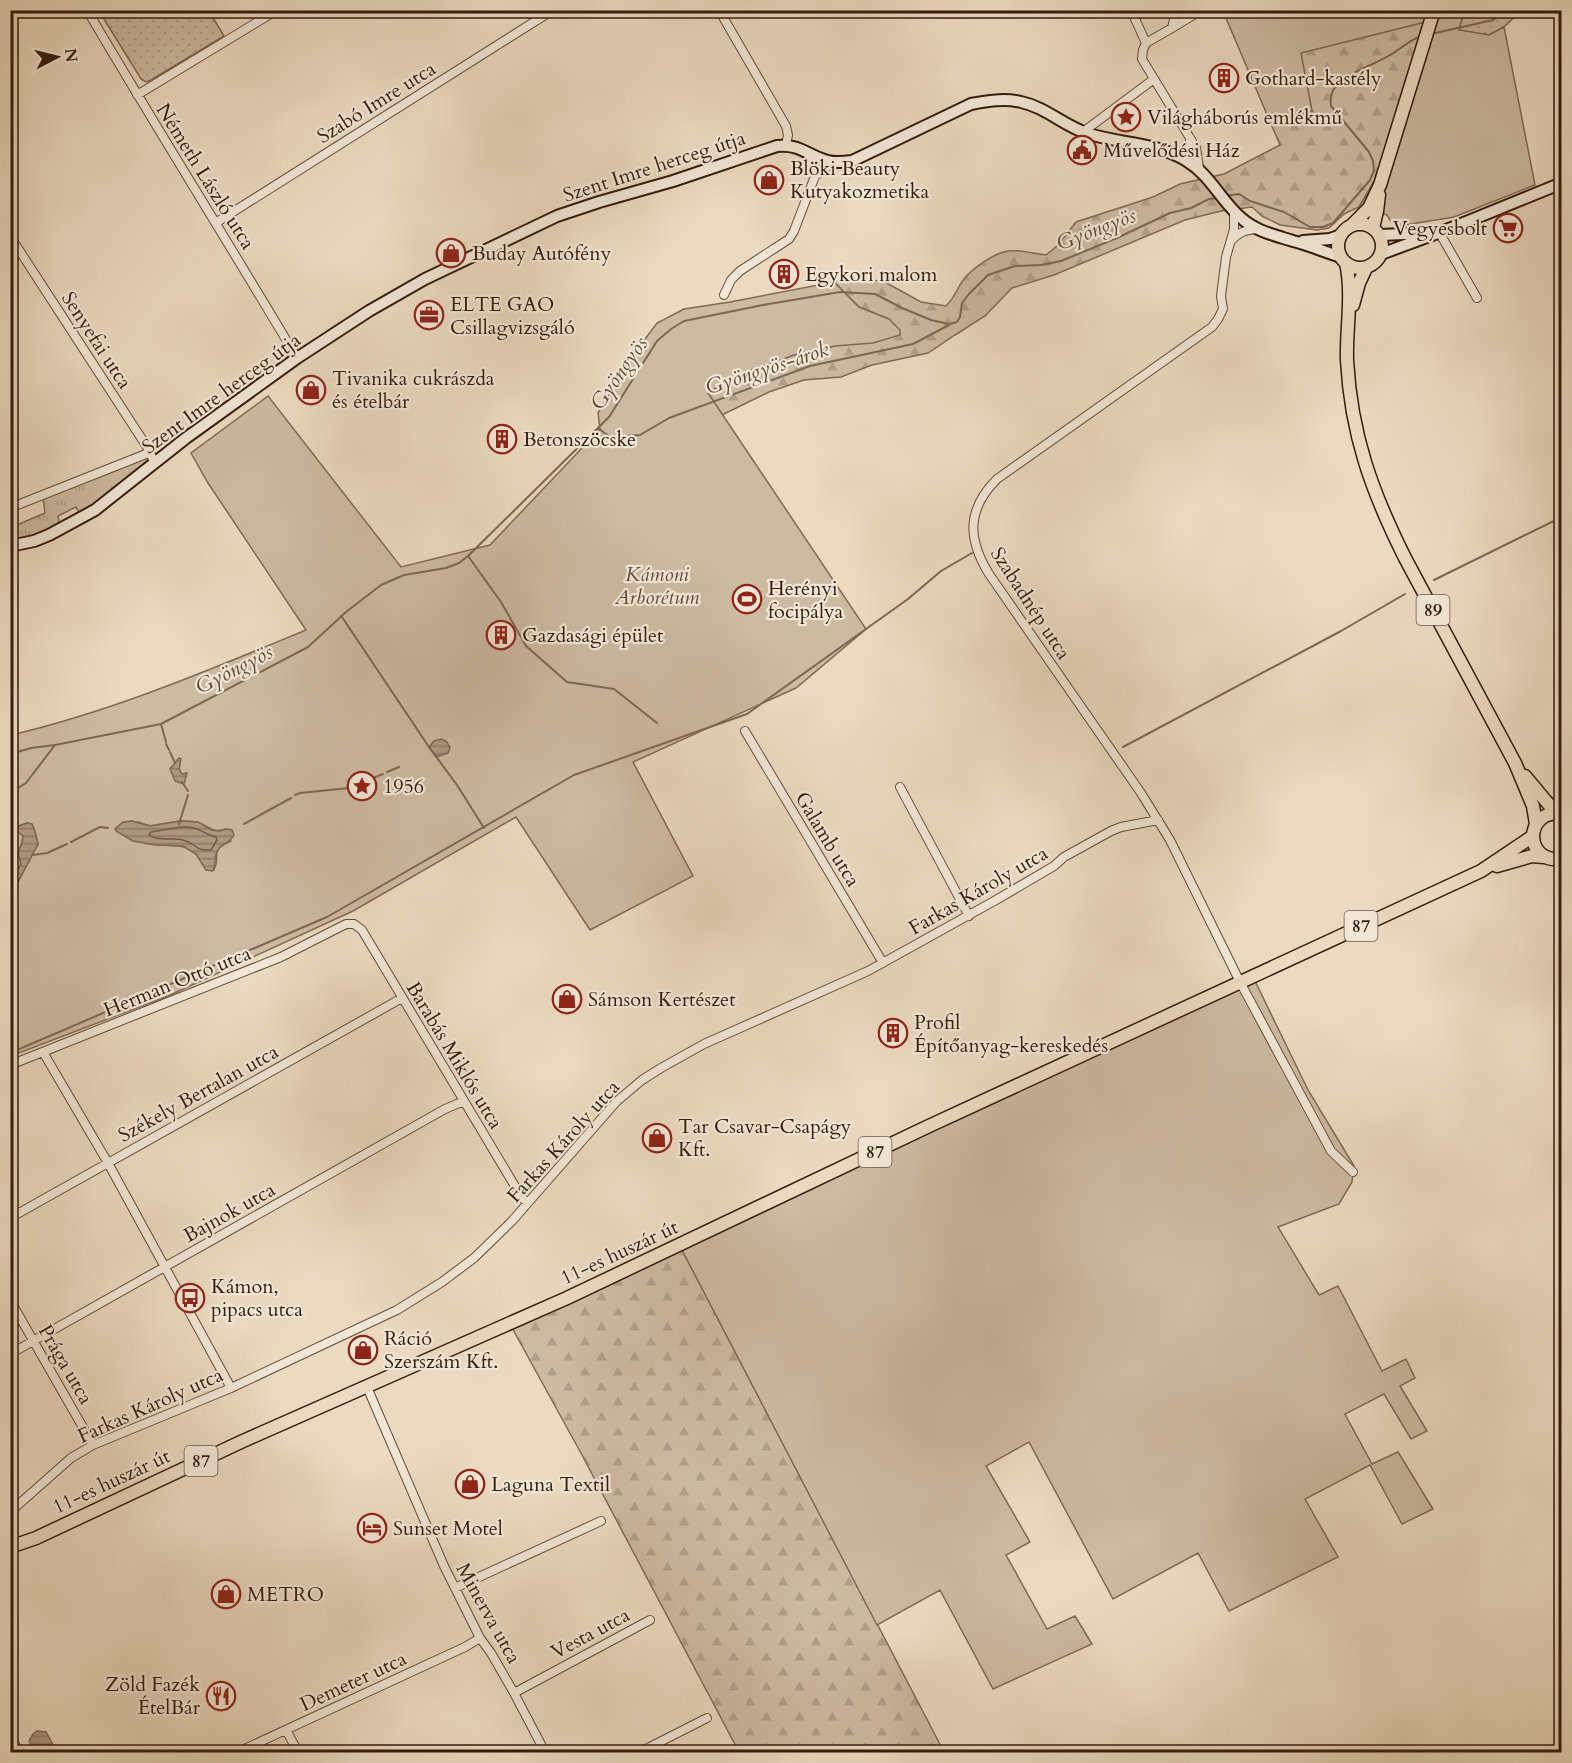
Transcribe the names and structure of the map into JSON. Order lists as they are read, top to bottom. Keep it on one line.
{"streets":{"main road":["Szent Imre herceg útja","89","87","11-es huszár út"],"street":["Szabó Imre utca","Németh László utca","Senyefai utca","Szabadnép utca","Galamb utca","Farkas Károly utca","Herman Ottó utca","Barabás Miklós utca","Székely Bertalan utca","Bajnok utca","Prága utca","Minerva utca","Vesta utca","Demeter utca"]},"crossings":[["Szabó Imre utca","Németh László utca"],["Szent Imre herceg útja","Németh László utca"],["Szent Imre herceg útja","Senyefai utca"],["Szabadnép utca","Farkas Károly utca"],["Szabadnép utca","87"],["Szabadnép utca","11-es huszár út"],["89","87"],["Galamb utca","Farkas Károly utca"],["Farkas Károly utca","Barabás Miklós utca"],["Farkas Károly utca","Prága utca"],["87","11-es huszár út"],["Herman Ottó utca","Barabás Miklós utca"],["Barabás Miklós utca","Székely Bertalan utca"],["Barabás Miklós utca","Bajnok utca"],["Bajnok utca","Prága utca"],["11-es huszár út","Minerva utca"],["Minerva utca","Vesta utca"],["Minerva utca","Demeter utca"]],"water":["Gyöngyös","Gyöngyös-árok"],"parks":["Kámoni Arborétum"],"places":{"building":["Gothard-kastély","Egykori malom","Betonszöcske","Gazdasági épület","Profil Építőanyag-kereskedés"],"place":["Világháborús emlékmű","1956"],"public building":["Művelődési Ház"],"shop":["Blöki Beauty Kutyakozmetika","Buday Autófény","Tivanika cukrászda és ételbár","Sámson Kertészet","Tar Csavar-Csapágy Kft.","Ráció Szerszám Kft.","Laguna Textil","METRO"],"supermarket":["Vegyesbolt"],"office":["ELTE GAO Csillagvizsgáló"],"sports":["Herényi focipálya"],"bus stop":["Kámon, pipacs utca"],"hotel":["Sunset Motel"],"restaurant":["Zöld Fazék ÉtelBár"]},"north":"right"}
